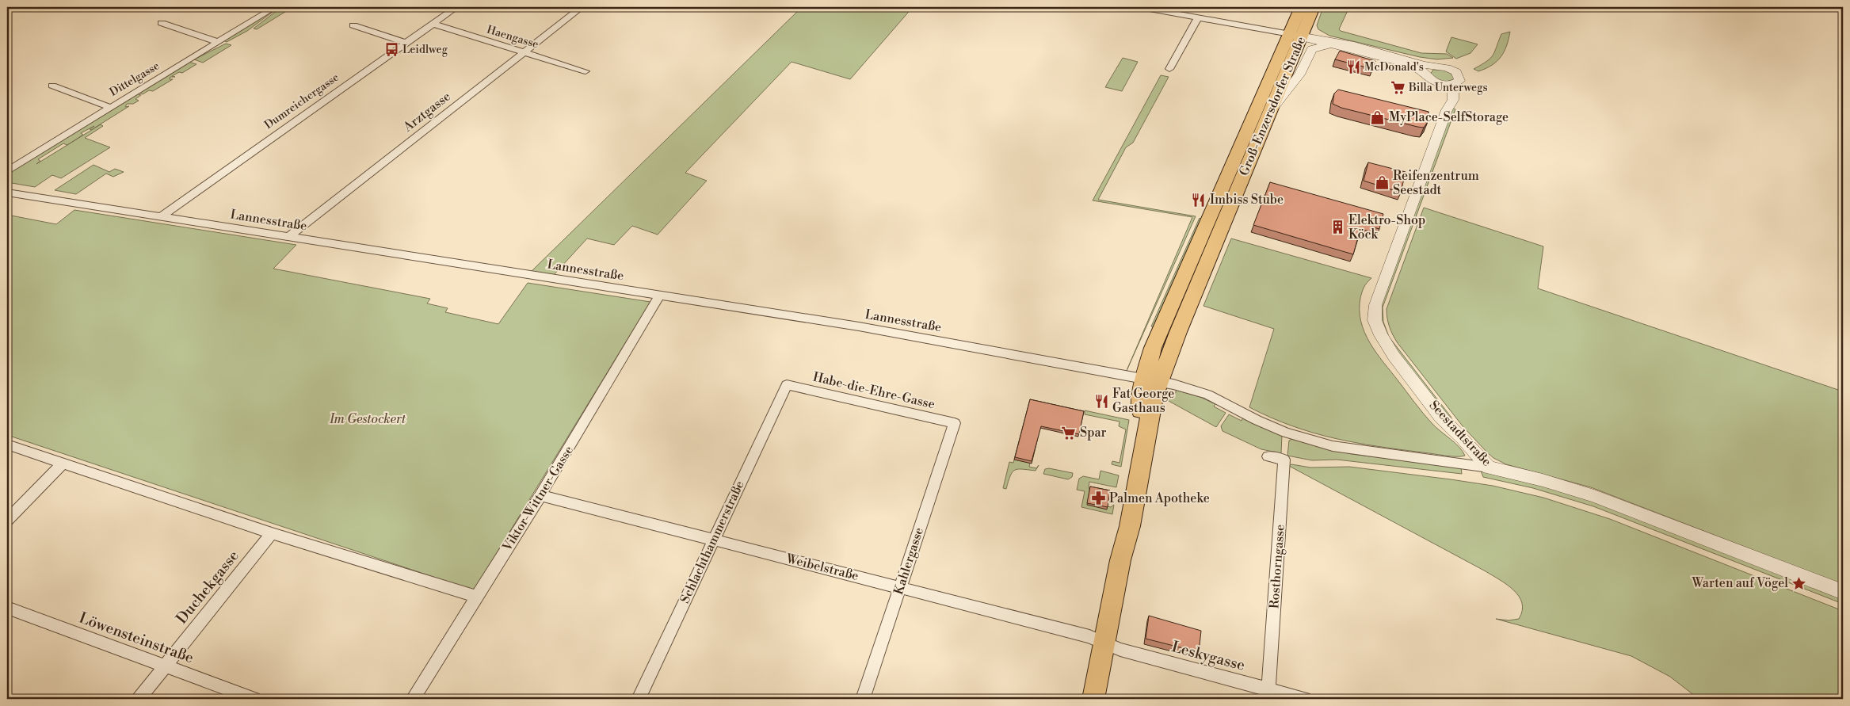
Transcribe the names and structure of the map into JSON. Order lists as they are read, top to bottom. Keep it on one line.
{"streets":{"main road":["Groß-Enzersdorfer Straße"],"street":["Haengasse","Dittelgasse","Dumreichergasse","Arztgasse","Lannesstraße","Habe-die-Ehre-Gasse","Seestadtstraße","Viktor-Wittner-Gasse","Schlachthammerstraße","Kahlergasse","Rosthorngasse","Weibelstraße","Duchekgasse","Löwensteinstraße","Leskygasse"]},"crossings":[["Haengasse","Dumreichergasse"],["Haengasse","Arztgasse"],["Dumreichergasse","Lannesstraße"],["Groß-Enzersdorfer Straße","Lannesstraße"],["Groß-Enzersdorfer Straße","Seestadtstraße"],["Arztgasse","Lannesstraße"],["Lannesstraße","Seestadtstraße"],["Lannesstraße","Viktor-Wittner-Gasse"],["Habe-die-Ehre-Gasse","Schlachthammerstraße"],["Habe-die-Ehre-Gasse","Kahlergasse"],["Viktor-Wittner-Gasse","Weibelstraße"],["Schlachthammerstraße","Weibelstraße"],["Kahlergasse","Weibelstraße"],["Rosthorngasse","Leskygasse"],["Weibelstraße","Leskygasse"],["Duchekgasse","Löwensteinstraße"]],"parks":["Im Gestockert"],"places":{"bus stop":["Leidlweg"],"restaurant":["McDonald's","Imbiss Stube","Fat George Gasthaus"],"supermarket":["Billa Unterwegs","Spar"],"shop":["MyPlace-SelfStorage","Reifenzentrum Seestadt"],"building":["Elektro-Shop Köck"],"pharmacy":["Palmen Apotheke"],"place":["Warten auf Vögel"]}}
